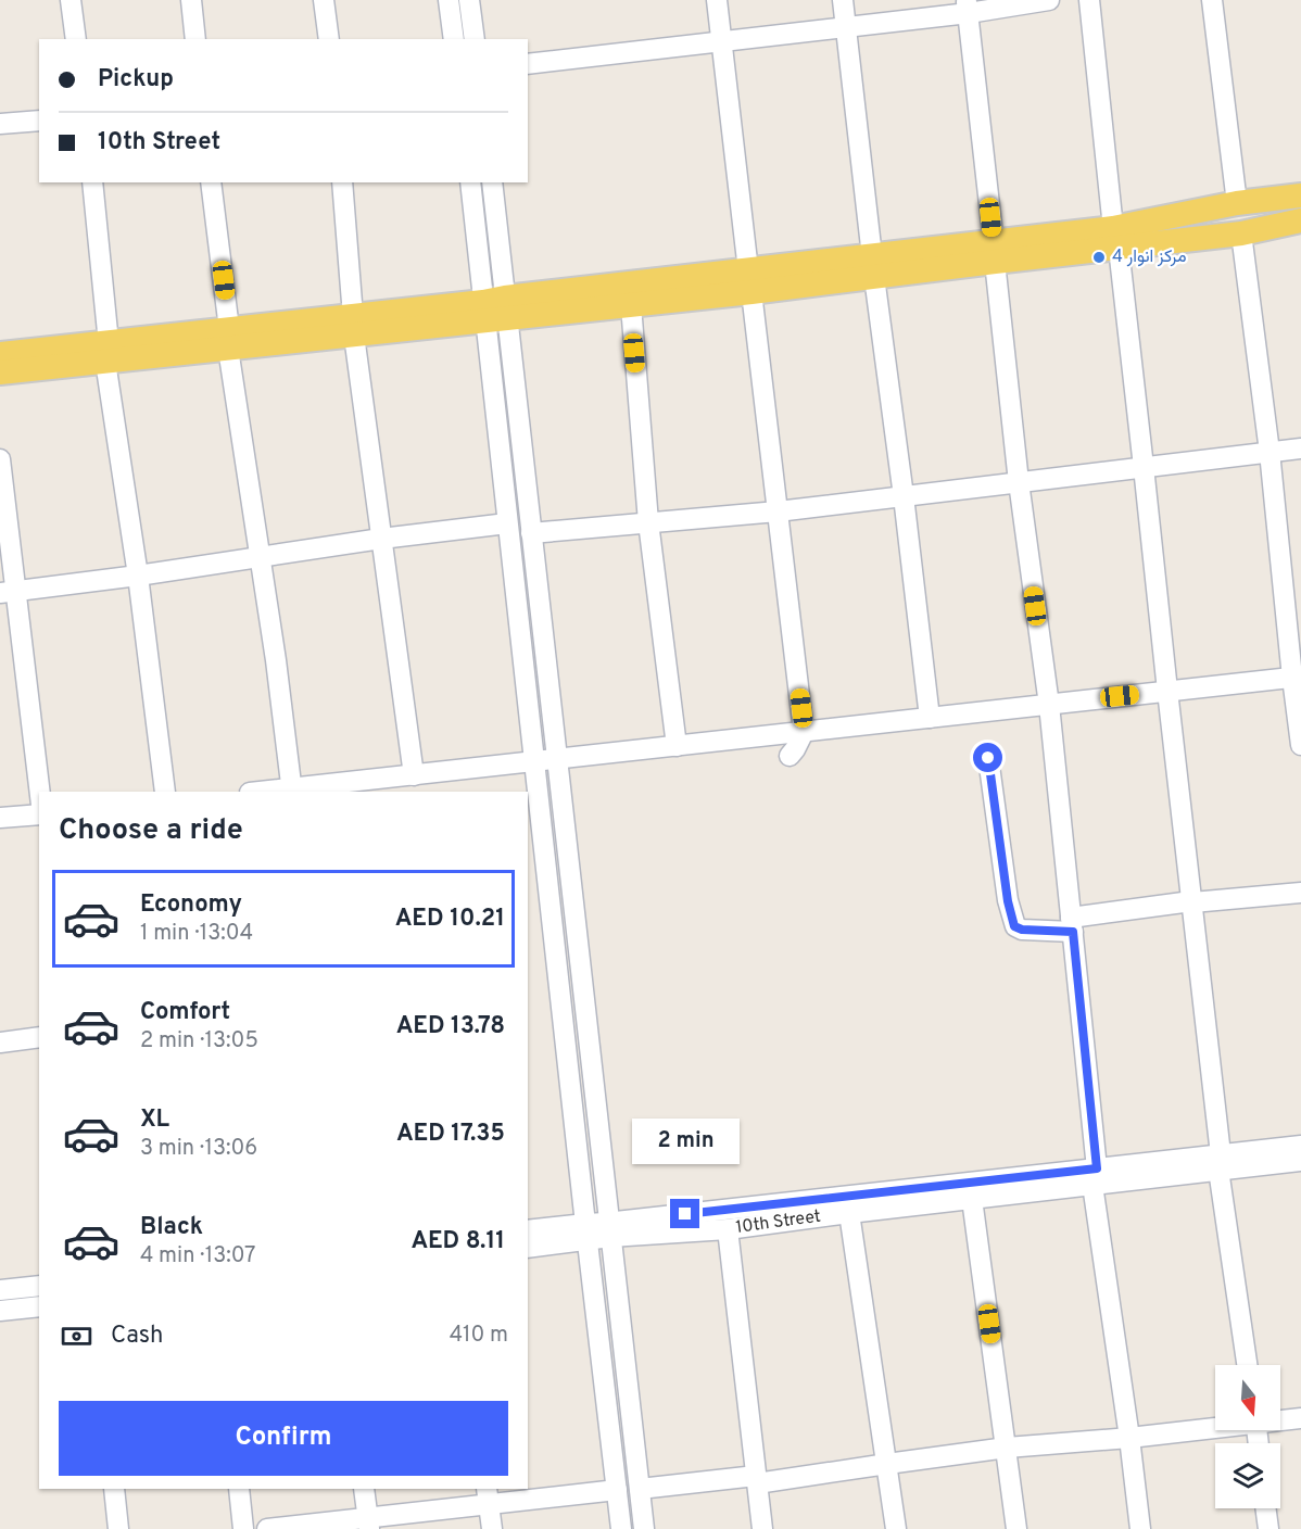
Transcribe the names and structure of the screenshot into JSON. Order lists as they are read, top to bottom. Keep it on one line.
{"streets":{"street":["10th Street"]},"places":["مركز انوار 4"],"north":"bottom","page":{"banner":["Pickup","10th Street"],"heading":"Choose a ride","list":[{"name":"Economy","note":"1 min · 13:04","value":"AED 10.21"},{"name":"Comfort","note":"2 min · 13:05","value":"AED 13.78"},{"name":"XL","note":"3 min · 13:06","value":"AED 17.35"},{"name":"Black","note":"4 min · 13:07","value":"AED 8.11"}],"bubble":"2 min","pay":["Cash","410 m"],"buttons":"Confirm"}}
